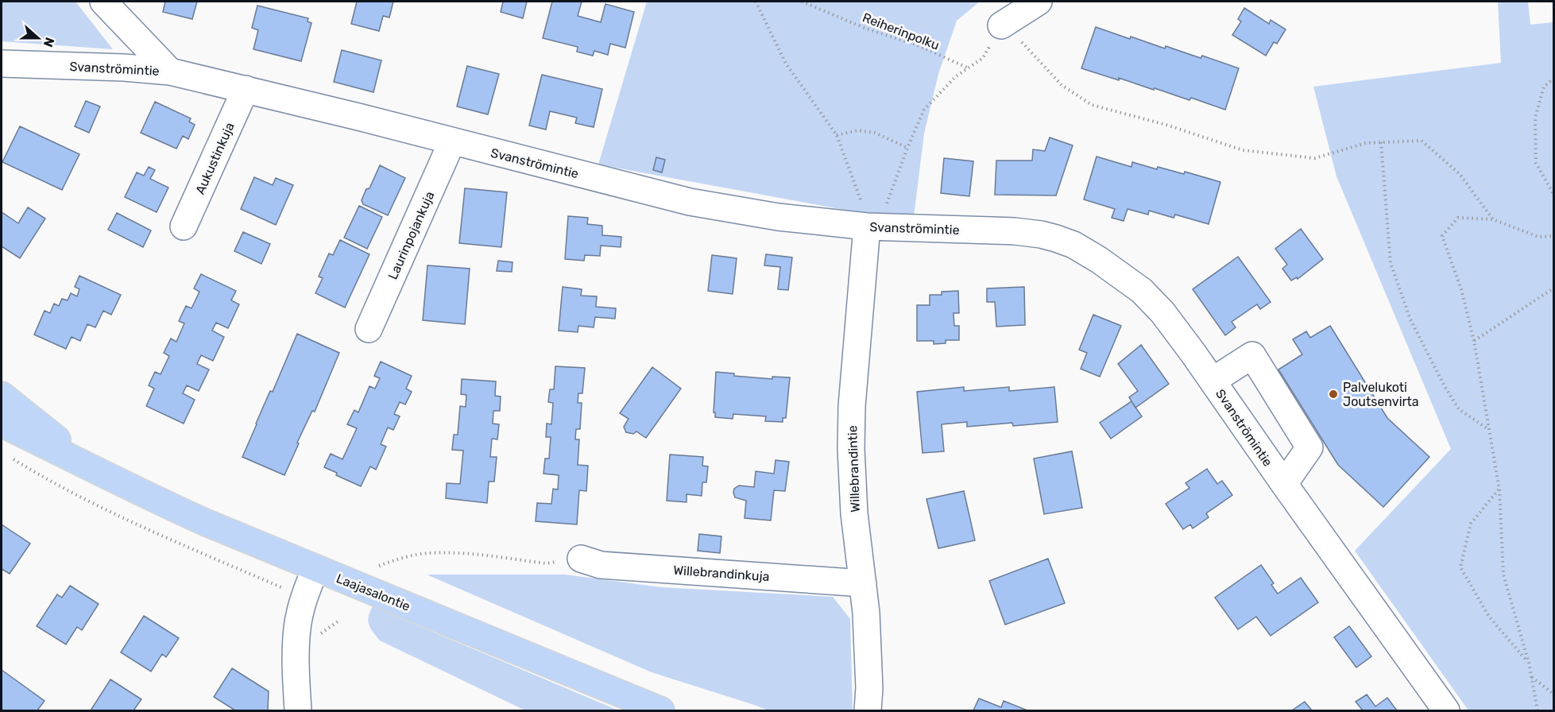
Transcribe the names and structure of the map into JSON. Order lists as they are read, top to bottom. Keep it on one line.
{"streets":{"main road":["Laajasalontie"],"street":["Svanströmintie","Aukustinkuja","Laurinpojankuja","Willebrandintie","Willebrandinkuja"],"path":["Reiherinpolku"]},"crossings":[["Svanströmintie","Aukustinkuja"],["Svanströmintie","Laurinpojankuja"],["Svanströmintie","Willebrandintie"],["Willebrandintie","Willebrandinkuja"]],"places":["Palvelukoti Joutsenvirta"],"north":"right"}
